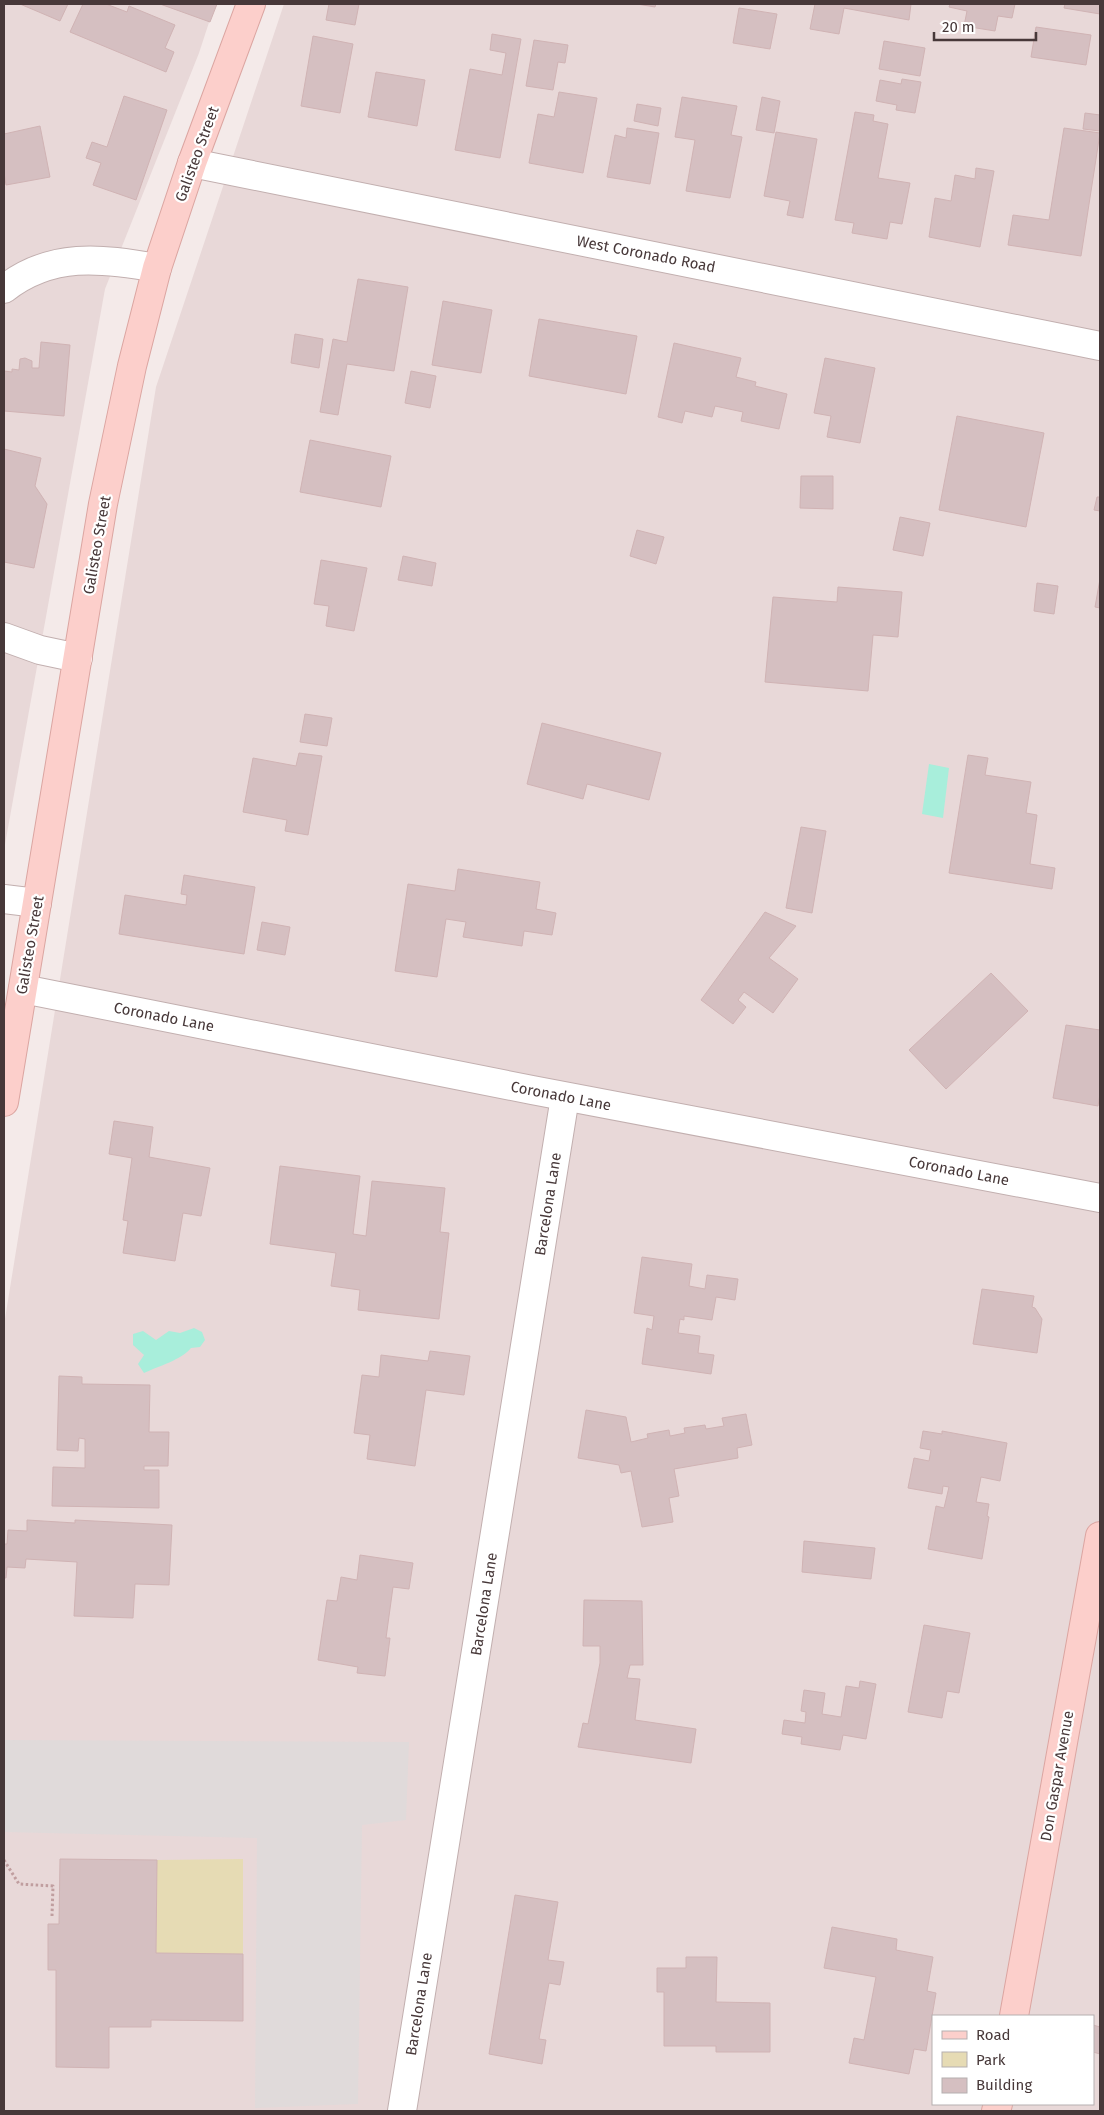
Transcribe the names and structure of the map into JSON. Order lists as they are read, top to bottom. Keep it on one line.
{"streets":{"street":["Galisteo Street","West Coronado Road","Coronado Lane","Barcelona Lane","Don Gaspar Avenue"]},"crossings":[["Galisteo Street","West Coronado Road"],["Galisteo Street","Coronado Lane"],["Coronado Lane","Barcelona Lane"]],"legend":["Road","Park","Building"],"scale_bar":"20 m"}
